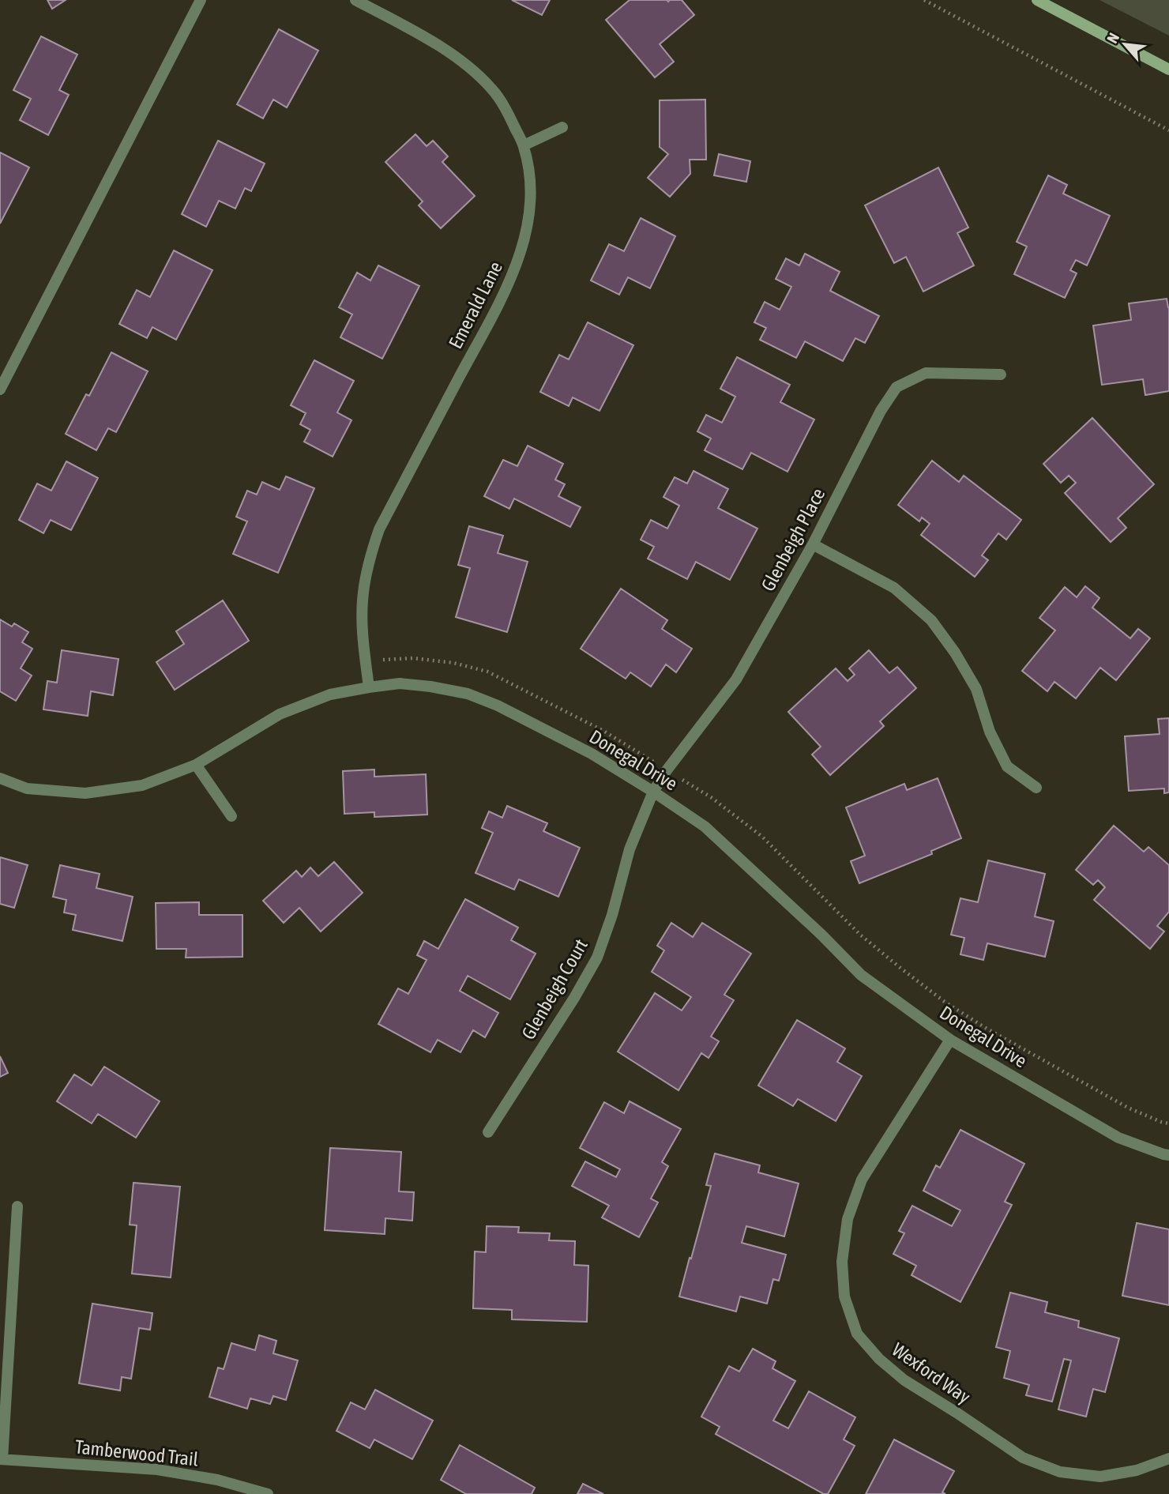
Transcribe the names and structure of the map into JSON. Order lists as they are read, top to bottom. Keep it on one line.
{"streets":{"street":["Emerald Lane","Glenbeigh Place","Donegal Drive","Glenbeigh Court","Wexford Way","Tamberwood Trail"]},"crossings":[["Emerald Lane","Donegal Drive"],["Glenbeigh Place","Donegal Drive"],["Glenbeigh Place","Glenbeigh Court"],["Donegal Drive","Glenbeigh Court"],["Donegal Drive","Wexford Way"]],"north":"top left"}
